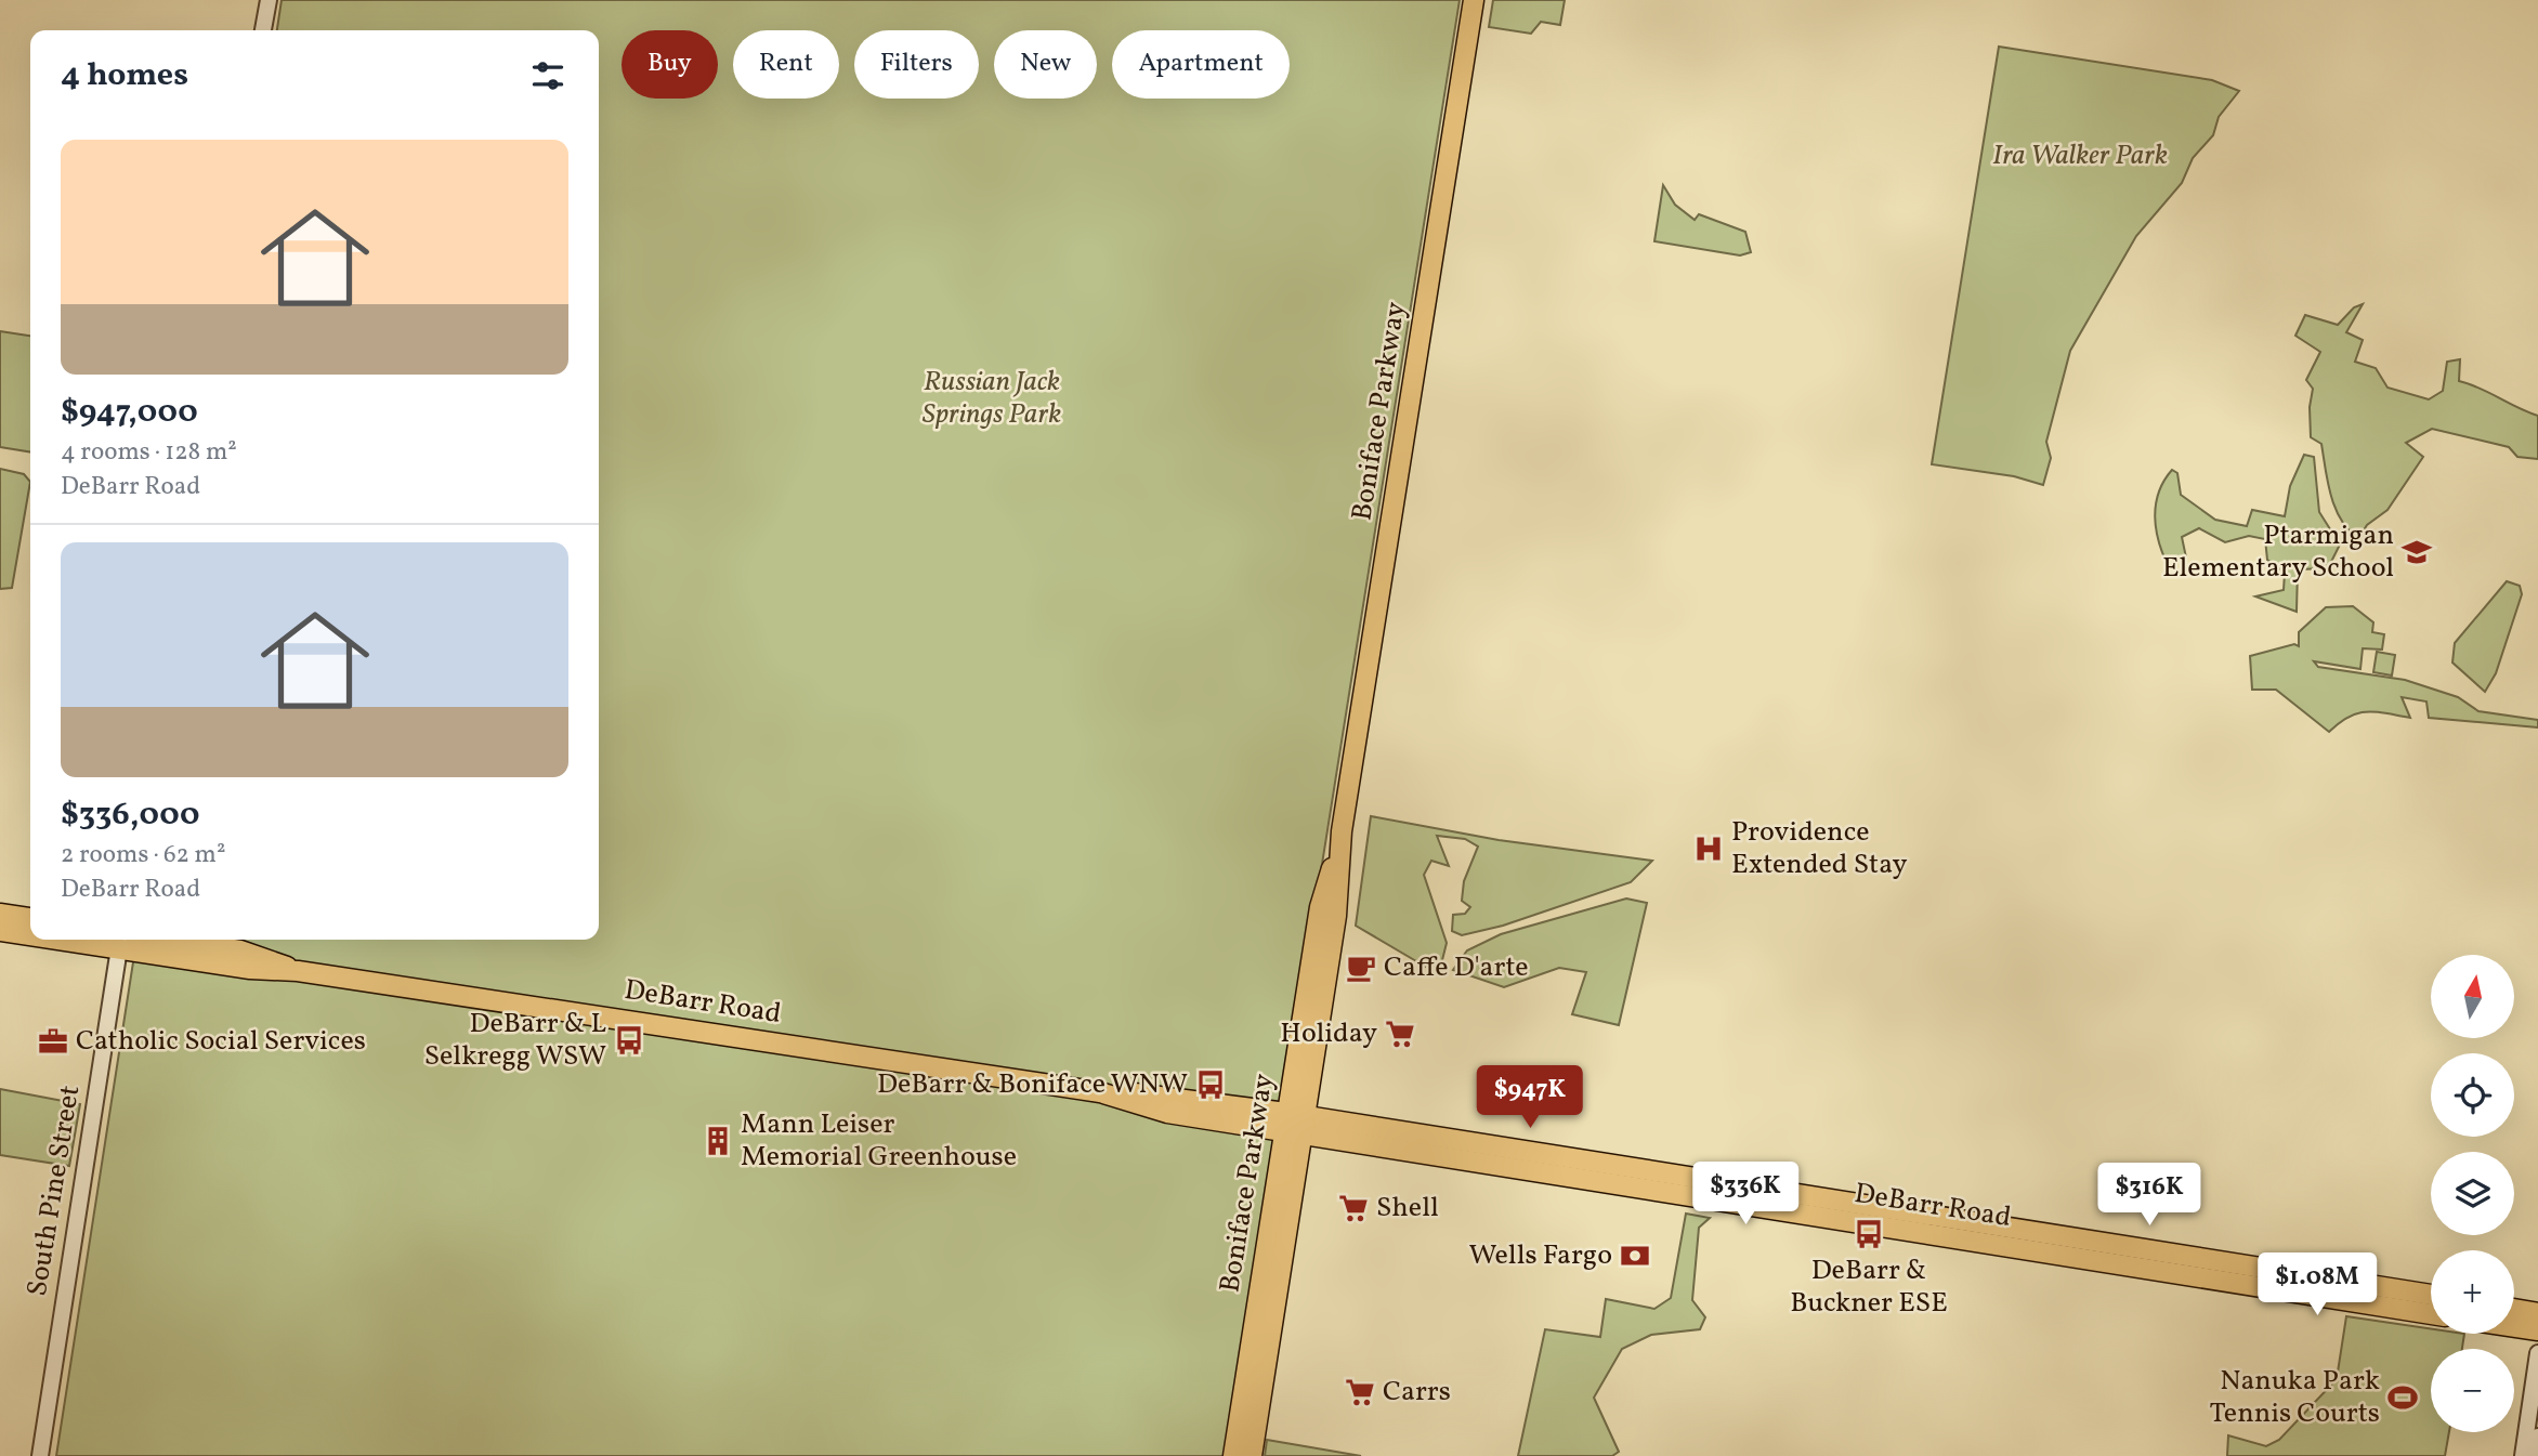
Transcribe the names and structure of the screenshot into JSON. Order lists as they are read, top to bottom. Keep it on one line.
{"streets":{"main road":["Boniface Parkway","DeBarr Road"],"street":["South Pine Street"]},"crossings":[["Boniface Parkway","DeBarr Road"],["DeBarr Road","South Pine Street"]],"parks":["Ira Walker Park","Russian Jack Springs Park"],"places":{"school or university":["Ptarmigan Elementary School"],"hospital":["Providence Extended Stay"],"cafe":["Caffe D'arte"],"supermarket":["Holiday","Shell","Carrs"],"bus stop":["DeBarr & L Selkregg WSW","DeBarr & Boniface WNW","DeBarr & Buckner ESE"],"office":["Catholic Social Services"],"building":["Mann Leiser Memorial Greenhouse"],"bank":["Wells Fargo"],"sports":["Nanuka Park Tennis Courts"]},"north":"top","page":{"chip":["Buy","Rent","Filters","New","Apartment"],"heading":"4 homes","list":[{"name":"$947,000","note":"4 rooms · 128 m² · DeBarr Road"},{"name":"$336,000","note":"2 rooms · 62 m² · DeBarr Road"}],"map_buttons":["+","−"],"price":["$947K","$336K","$316K","$1.08M"]}}
